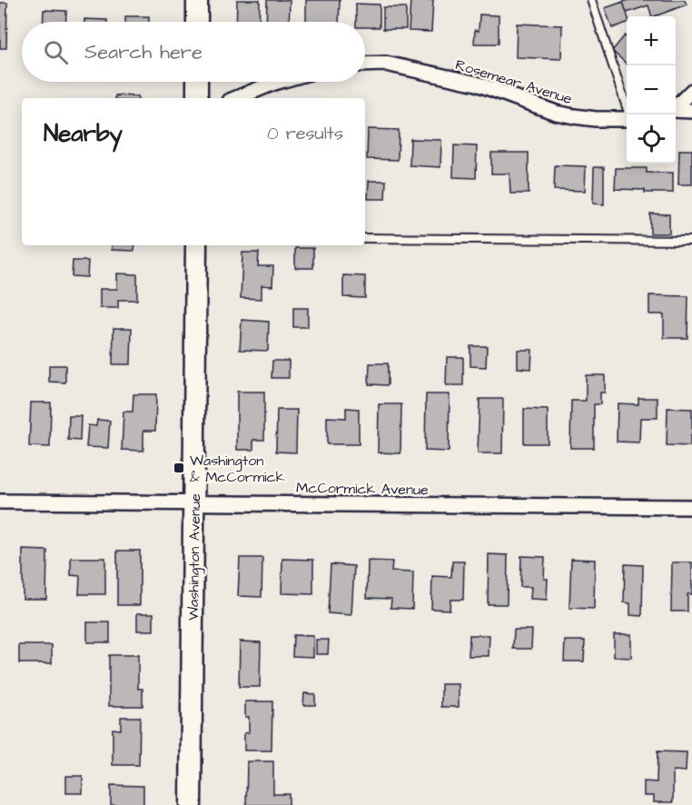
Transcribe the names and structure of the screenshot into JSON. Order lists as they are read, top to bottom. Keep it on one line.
{"streets":{"street":["Rosemear Avenue","McCormick Avenue","Washington Avenue"]},"crossings":[["McCormick Avenue","Washington Avenue"]],"places":{"transit":["Washington & McCormick"]},"page":{"map_buttons":["+","−"],"search":"Search here","heading":["Nearby","0 results"]}}
